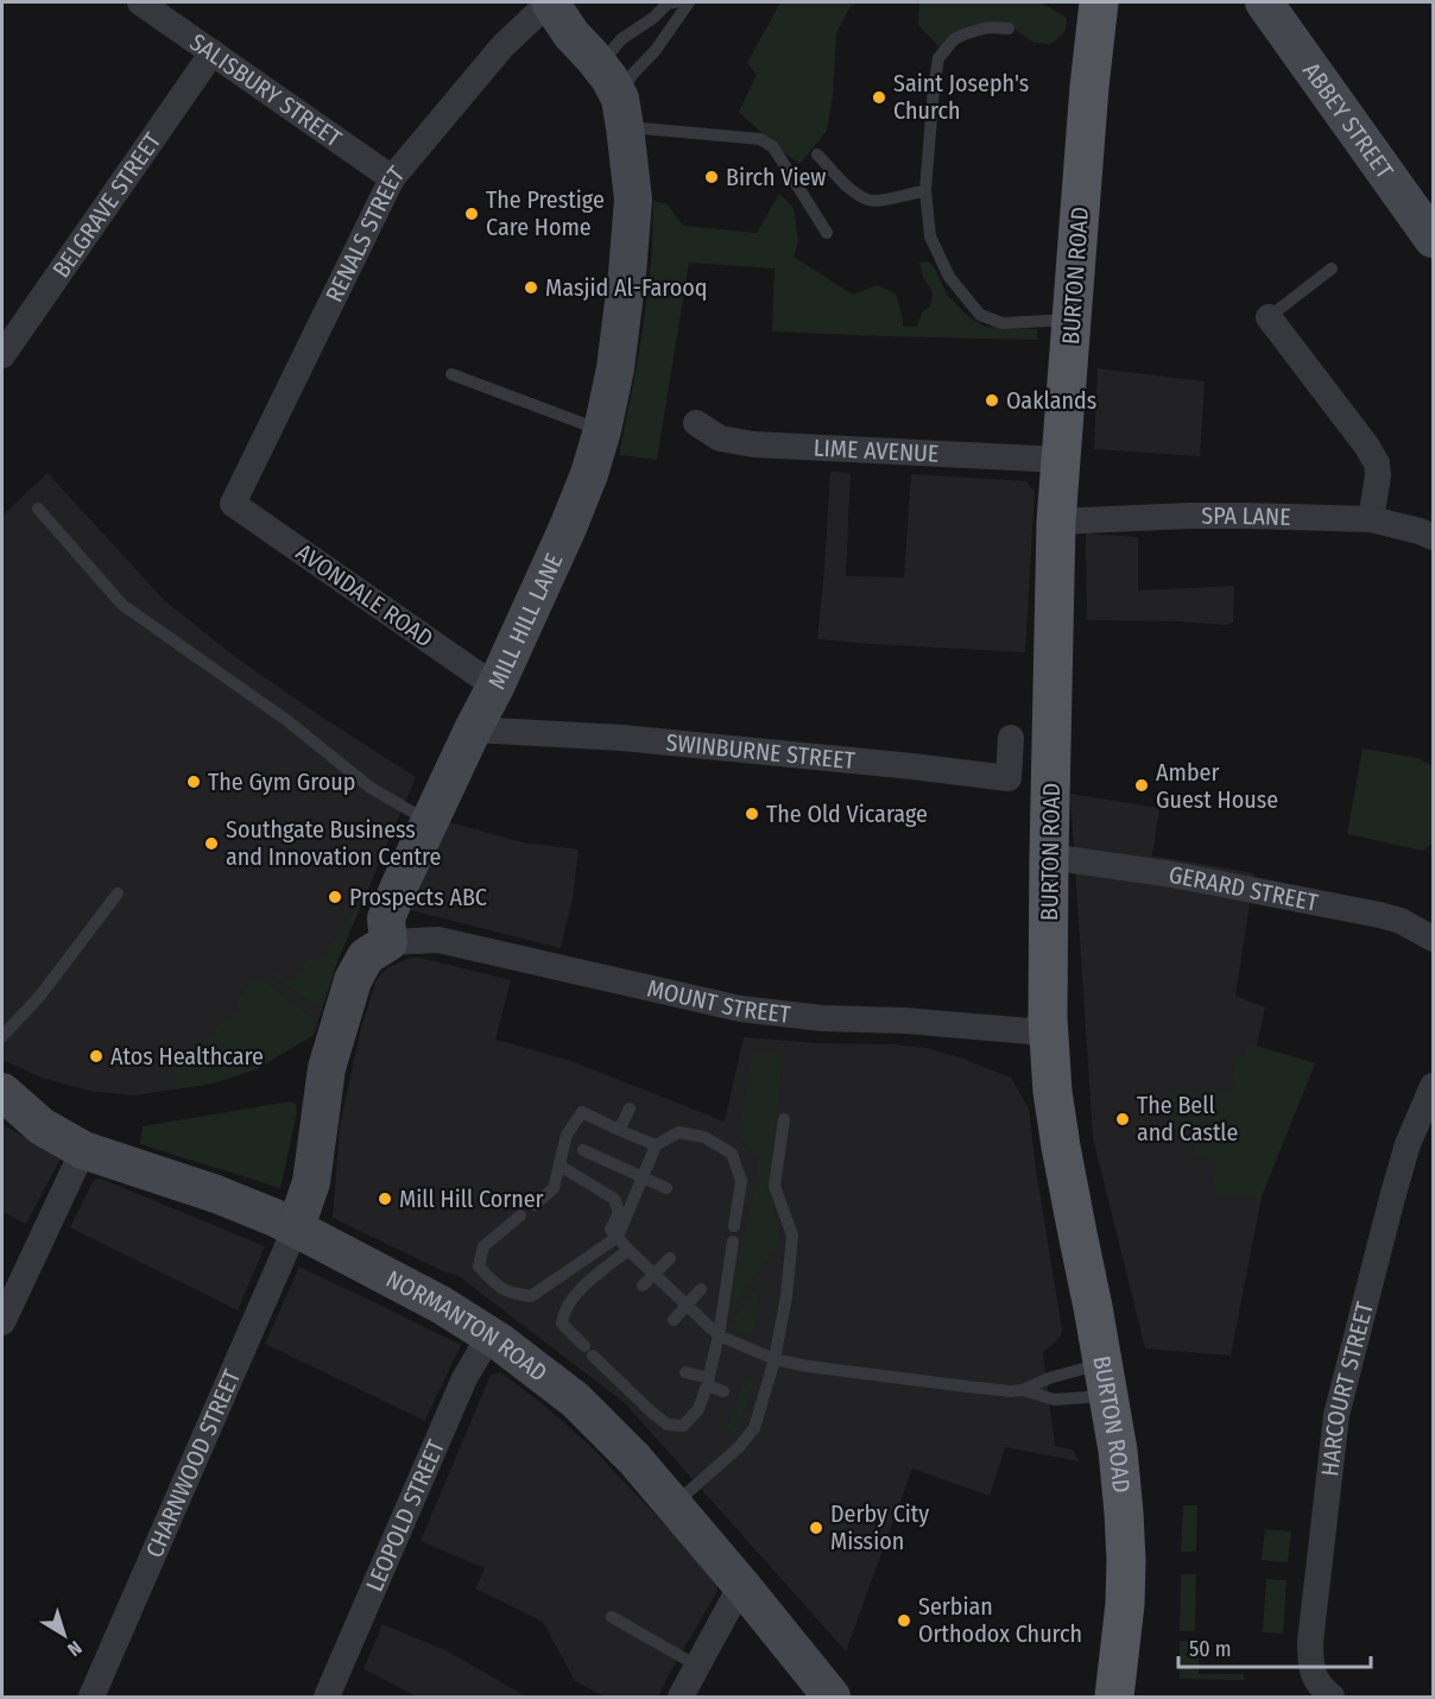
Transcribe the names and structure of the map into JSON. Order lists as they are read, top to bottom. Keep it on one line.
{"streets":{"main road":["BURTON ROAD"],"street":["SALISBURY STREET","ABBEY STREET","BELGRAVE STREET","RENALS STREET","LIME AVENUE","SPA LANE","AVONDALE ROAD","MILL HILL LANE","SWINBURNE STREET","GERARD STREET","MOUNT STREET","NORMANTON ROAD","HARCOURT STREET","CHARNWOOD STREET","LEOPOLD STREET"]},"crossings":[["SALISBURY STREET","BELGRAVE STREET"],["SALISBURY STREET","RENALS STREET"],["RENALS STREET","AVONDALE ROAD"],["RENALS STREET","MILL HILL LANE"],["BURTON ROAD","LIME AVENUE"],["BURTON ROAD","SPA LANE"],["BURTON ROAD","GERARD STREET"],["BURTON ROAD","MOUNT STREET"],["AVONDALE ROAD","MILL HILL LANE"],["MILL HILL LANE","SWINBURNE STREET"],["MILL HILL LANE","MOUNT STREET"],["NORMANTON ROAD","CHARNWOOD STREET"],["NORMANTON ROAD","LEOPOLD STREET"]],"places":["Saint Joseph's Church","Birch View","The Prestige Care Home","Masjid Al-Farooq","Oaklands","The Gym Group","Amber Guest House","The Old Vicarage","Southgate Business and Innovation Centre","Prospects ABC","Atos Healthcare","The Bell and Castle","Mill Hill Corner","Derby City Mission","Serbian Orthodox Church"],"scale_bar":"50 m","north":"bottom right"}
